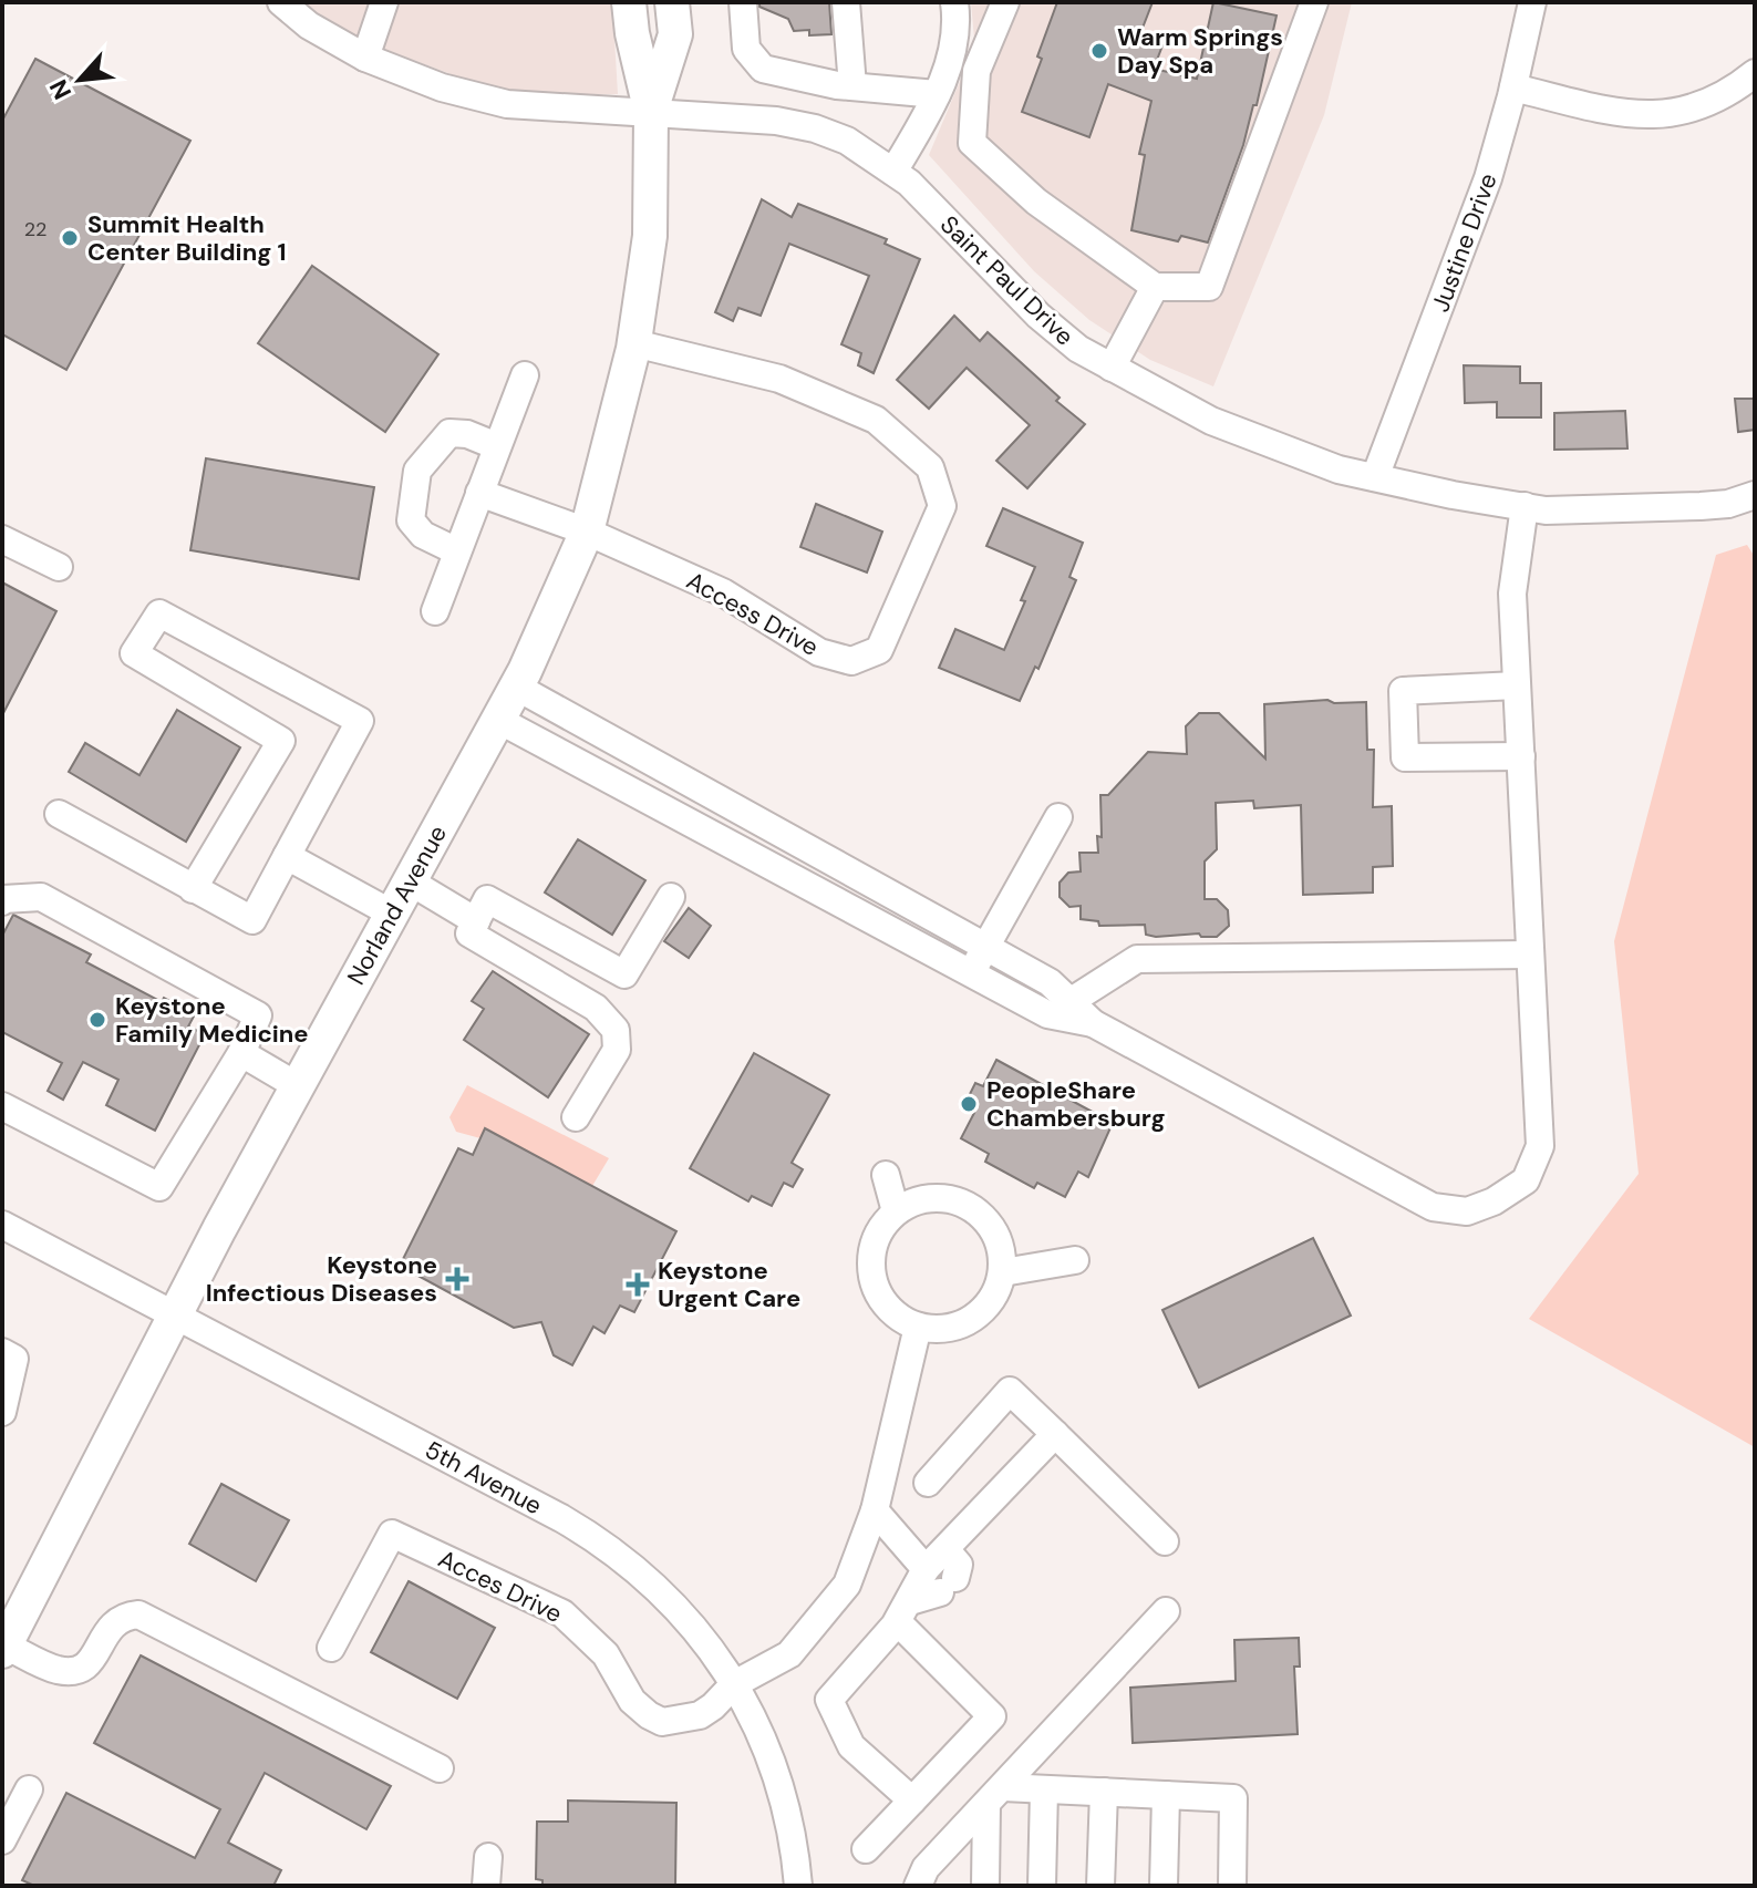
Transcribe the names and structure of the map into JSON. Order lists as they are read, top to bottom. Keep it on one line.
{"streets":{"main road":["Norland Avenue"],"street":["Justine Drive","Saint Paul Drive","Access Drive","5th Avenue","Acces Drive"]},"crossings":[["Justine Drive","Saint Paul Drive"],["Saint Paul Drive","Norland Avenue"],["Access Drive","Norland Avenue"],["Norland Avenue","5th Avenue"],["5th Avenue","Acces Drive"]],"places":{"other":["Warm Springs Day Spa","Summit Health Center Building 1","Keystone Family Medicine","PeopleShare Chambersburg"],"health":["Keystone Infectious Diseases","Keystone Urgent Care"]},"house_numbers":["22"],"north":"bottom left"}
